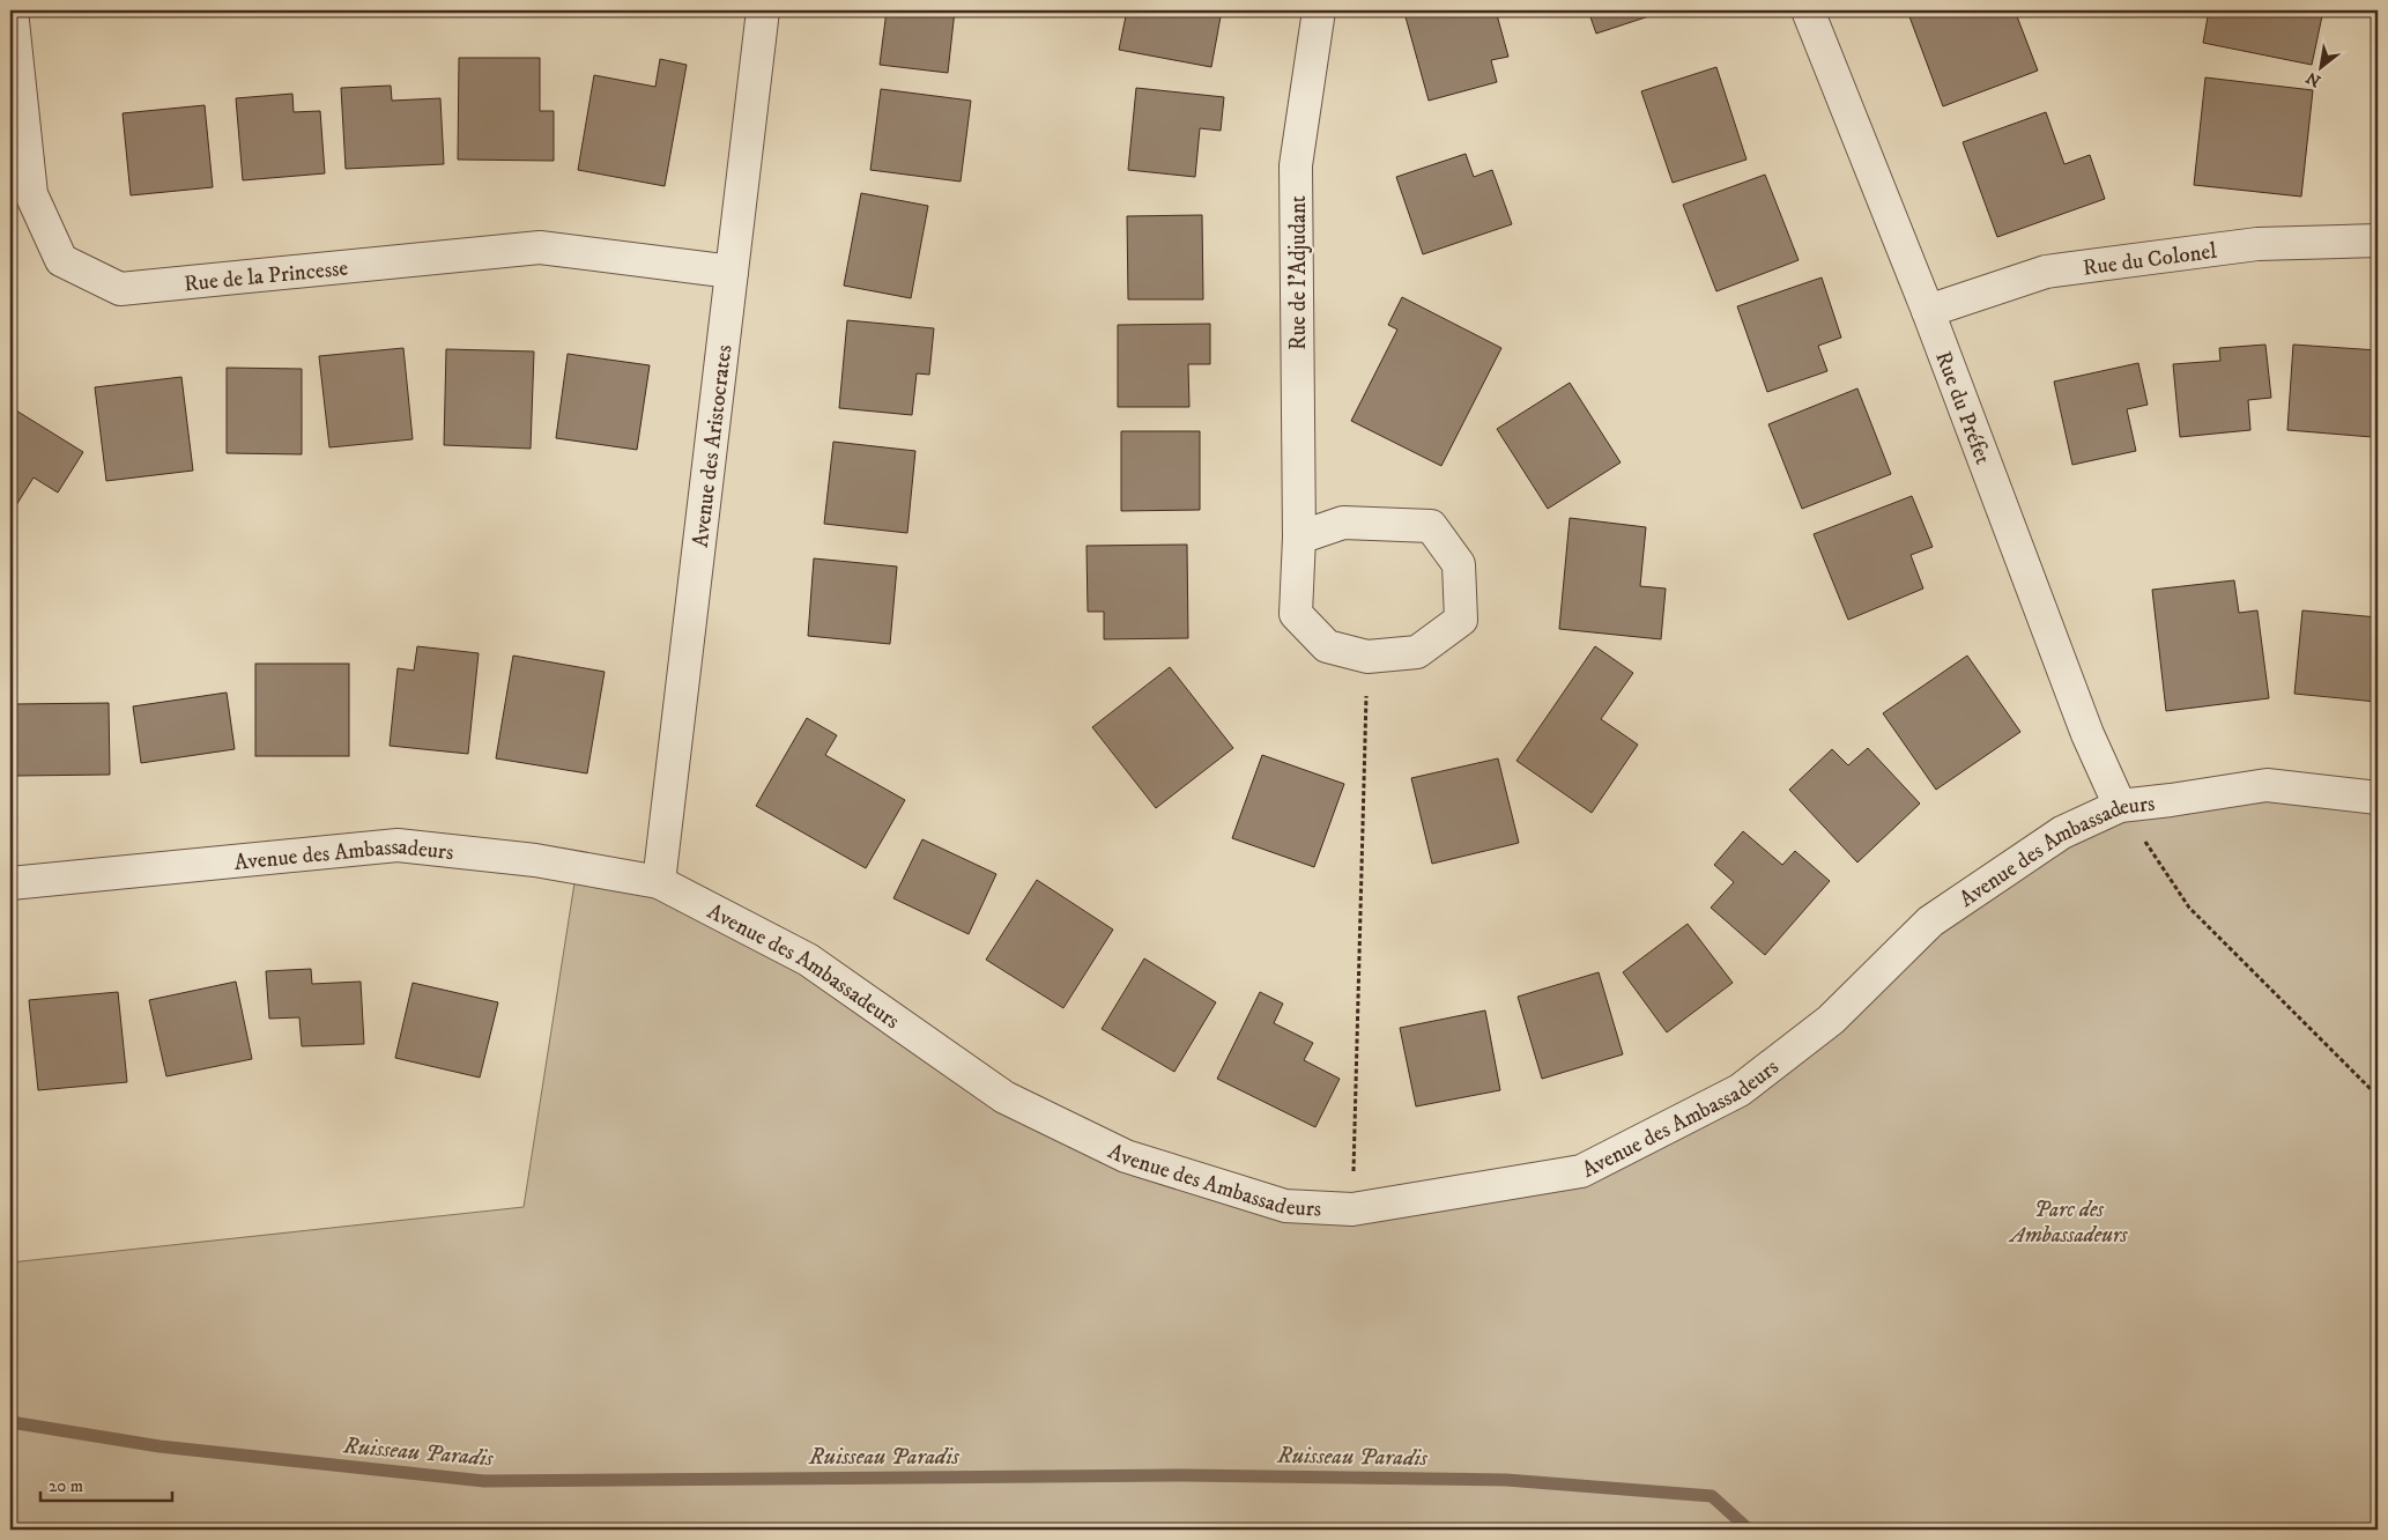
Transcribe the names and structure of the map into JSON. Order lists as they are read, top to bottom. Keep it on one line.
{"streets":{"street":["Rue du Colonel","Rue de l'Adjudant","Rue de la Princesse","Rue du Préfet","Avenue des Aristocrates","Avenue des Ambassadeurs"]},"crossings":[["Rue du Colonel","Rue du Préfet"],["Rue de la Princesse","Avenue des Aristocrates"],["Rue du Préfet","Avenue des Ambassadeurs"],["Avenue des Aristocrates","Avenue des Ambassadeurs"]],"water":["Ruisseau Paradis"],"parks":["Parc des Ambassadeurs"],"scale_bar":"20 m","north":"bottom left"}
